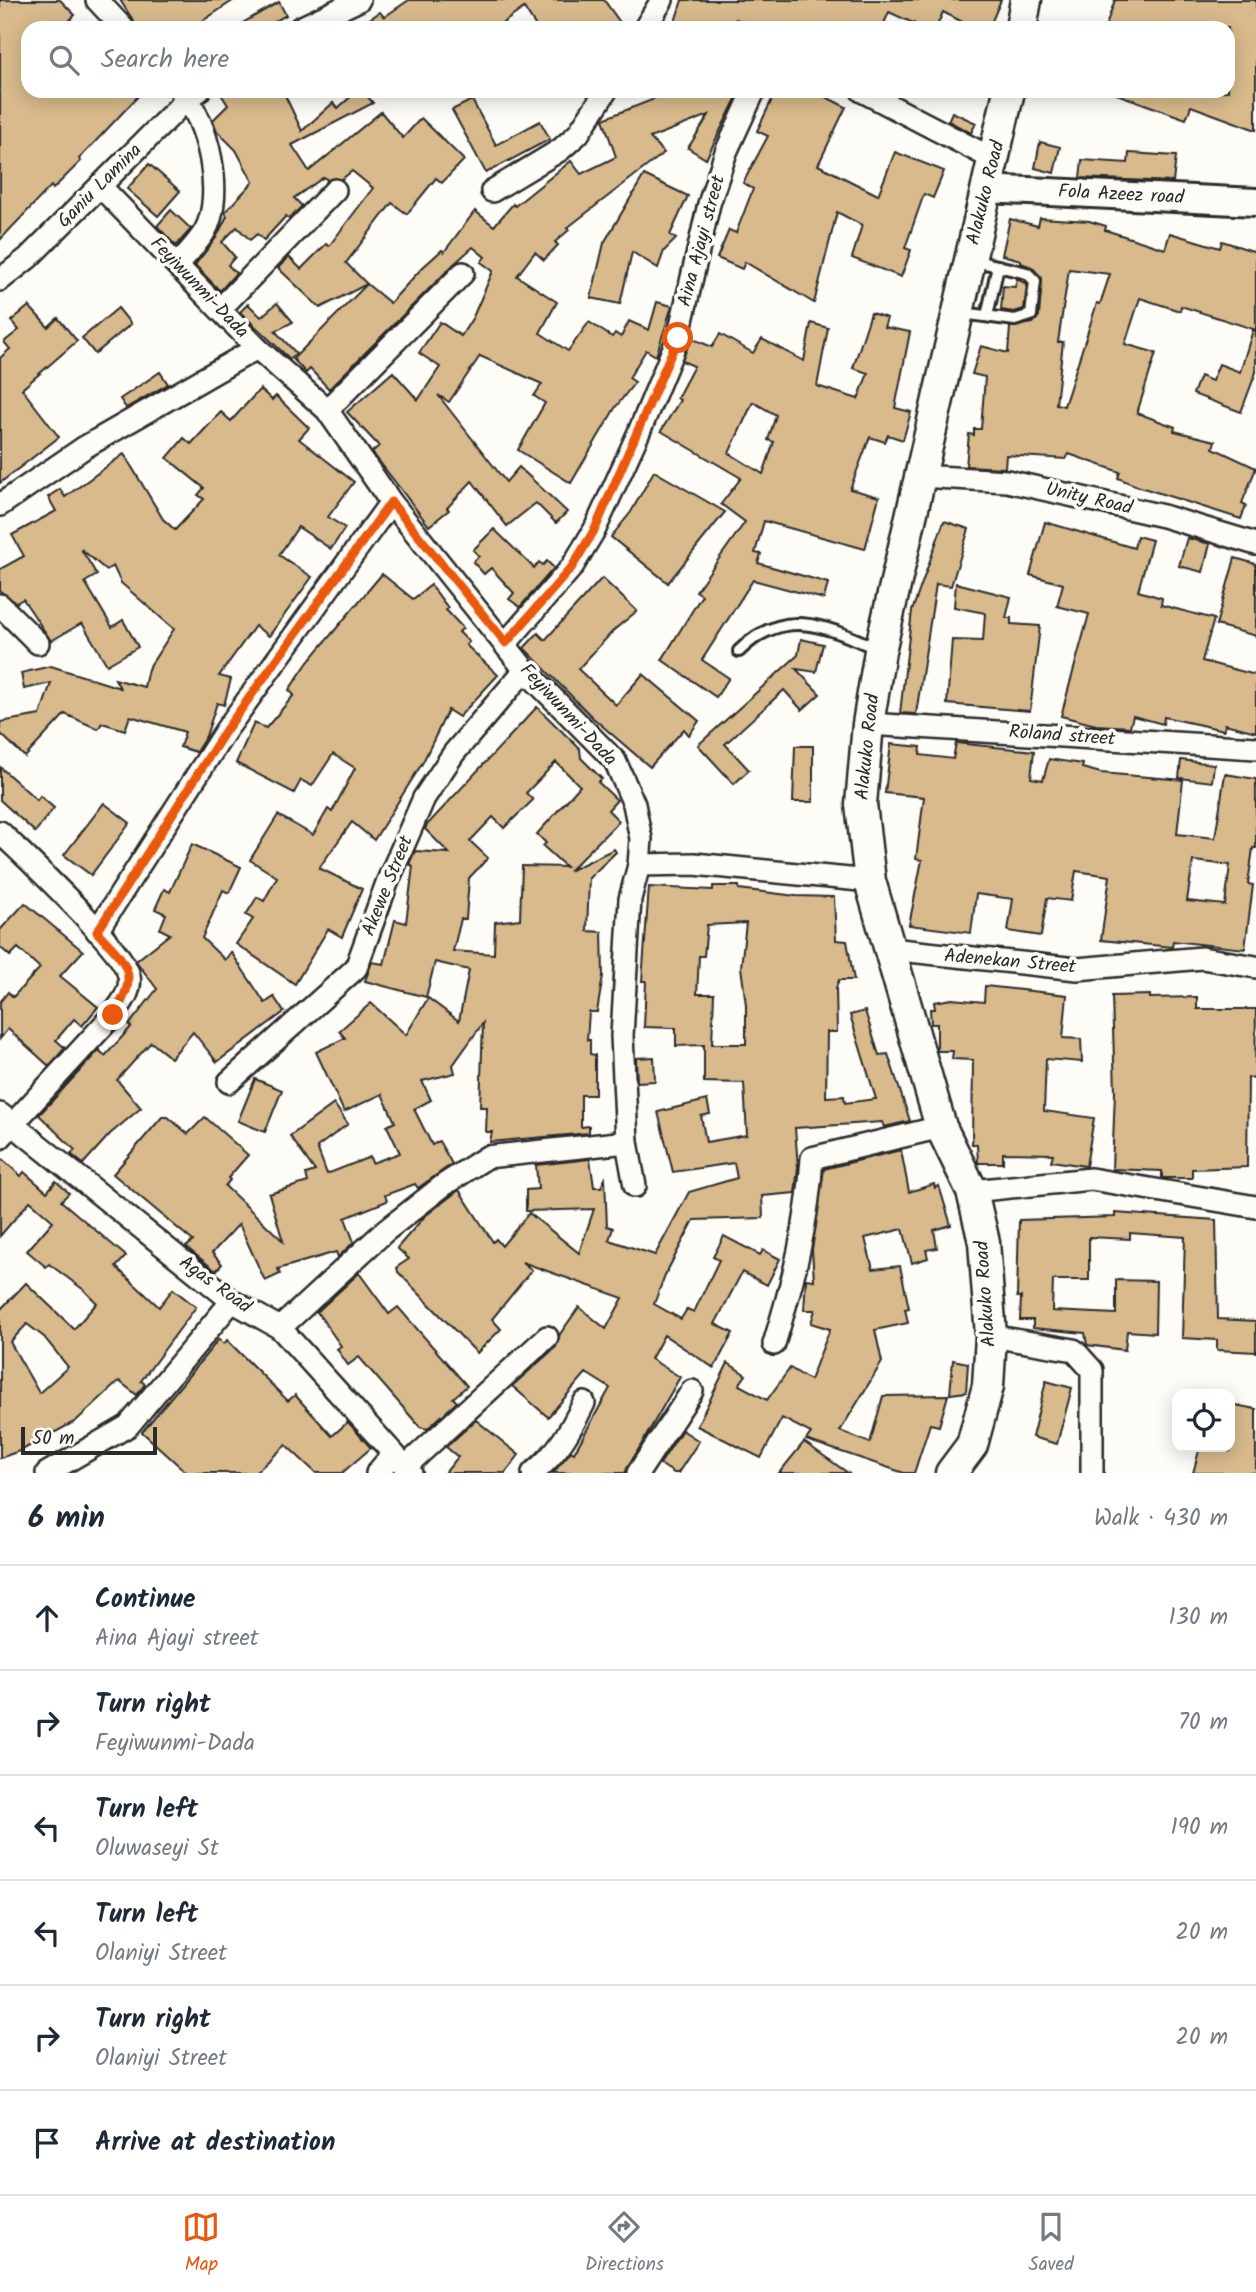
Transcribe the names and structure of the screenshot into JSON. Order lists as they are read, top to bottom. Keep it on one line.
{"streets":{"main road":["Alakuko Road"],"street":["Ganiu Lamina","Fola Azeez road","Aina Ajayi street","Feyiwunmi-Dada","Unity Road","Roland street","Akewe Street","Adenekan Street","Agas Road"]},"crossings":[["Ganiu Lamina","Feyiwunmi-Dada"],["Alakuko Road","Fola Azeez road"],["Alakuko Road","Unity Road"],["Alakuko Road","Roland street"],["Alakuko Road","Adenekan Street"],["Aina Ajayi street","Feyiwunmi-Dada"],["Feyiwunmi-Dada","Akewe Street"]],"scale_bar":"50 m","page":{"search":"Search here","scale":"50 m","heading":["6 min","Walk · 430 m"],"list":[["Continue","Aina Ajayi street","130 m"],["Turn right","Feyiwunmi-Dada","70 m"],["Turn left","Oluwaseyi St","190 m"],["Turn left","Olaniyi Street","20 m"],["Turn right","Olaniyi Street","20 m"],"Arrive at destination"],"nav":["Map","Directions","Saved"]}}
